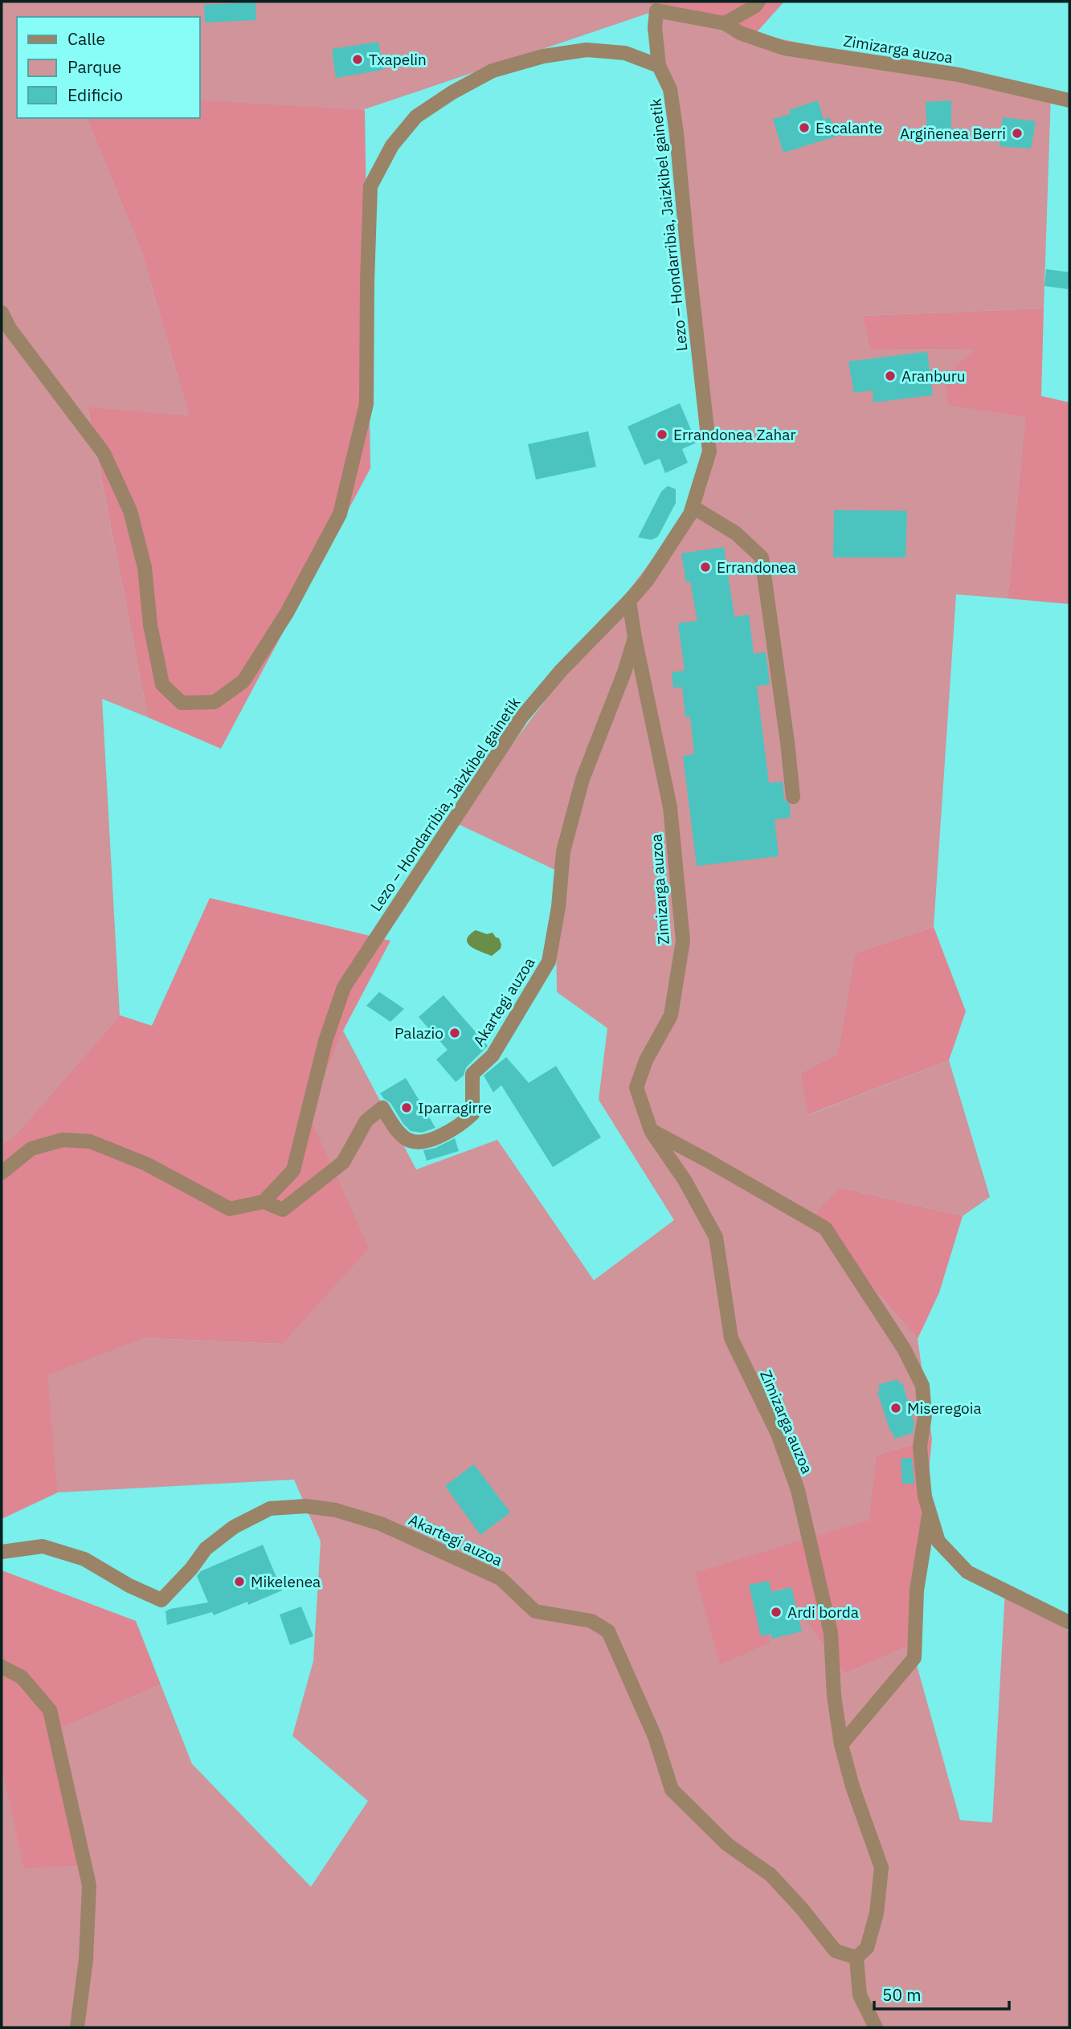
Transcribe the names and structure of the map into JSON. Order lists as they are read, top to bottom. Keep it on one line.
{"streets":{"street":["Zimizarga auzoa","Lezo – Hondarribia, Jaizkibel gainetik","Akartegi auzoa"]},"crossings":[["Zimizarga auzoa","Lezo – Hondarribia, Jaizkibel gainetik"],["Zimizarga auzoa","Akartegi auzoa"],["Lezo – Hondarribia, Jaizkibel gainetik","Akartegi auzoa"]],"places":["Txapelin","Escalante","Argiñenea Berri","Aranburu","Errandonea Zahar","Errandonea","Palazio","Iparragirre","Miseregoia","Mikelenea","Ardi borda"],"legend":["Calle","Parque","Edificio"],"scale_bar":"50 m"}
